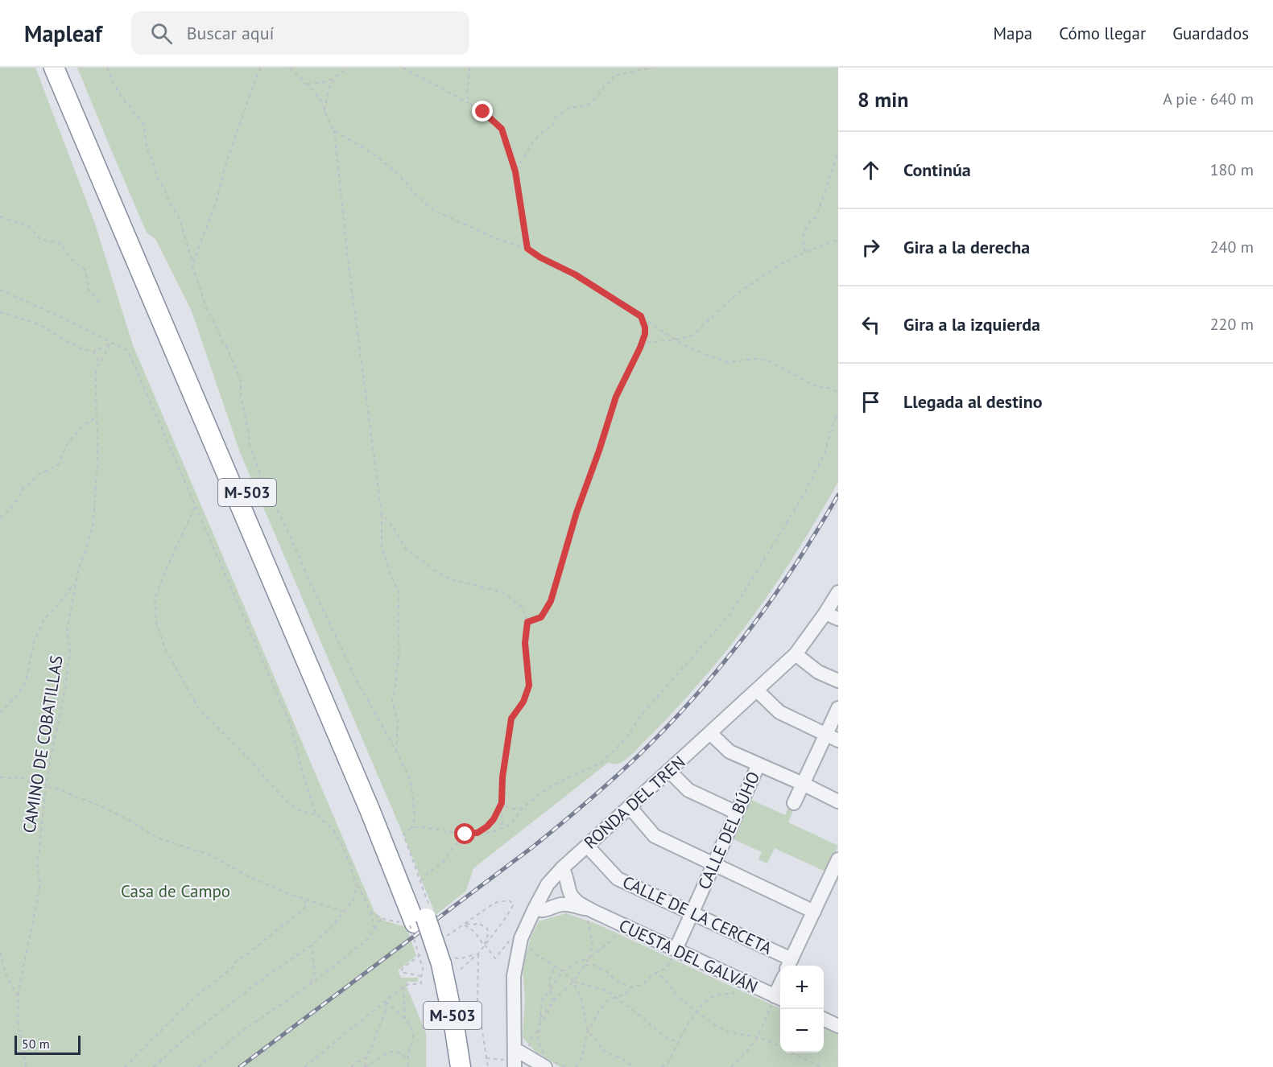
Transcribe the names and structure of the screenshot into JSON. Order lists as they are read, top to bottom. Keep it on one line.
{"streets":{"highway":["M-503"],"street":["RONDA DEL TREN","CALLE DEL BÚHO","CALLE DE LA CERCETA","CUESTA DEL GALVÁN"],"path":["CAMINO DE COBATILLAS"]},"crossings":[["RONDA DEL TREN","CALLE DE LA CERCETA"],["RONDA DEL TREN","CUESTA DEL GALVÁN"],["CALLE DEL BÚHO","CALLE DE LA CERCETA"],["CALLE DEL BÚHO","CUESTA DEL GALVÁN"]],"parks":["Casa de Campo"],"scale_bar":"50 m","page":{"header":"Mapleaf","search":"Buscar aquí","nav":["Mapa","Cómo llegar","Guardados"],"heading":["8 min","A pie · 640 m"],"list":[["Continúa","180 m"],["Gira a la derecha","240 m"],["Gira a la izquierda","220 m"],"Llegada al destino"],"map_buttons":["+","−"],"scale":"50 m"}}
